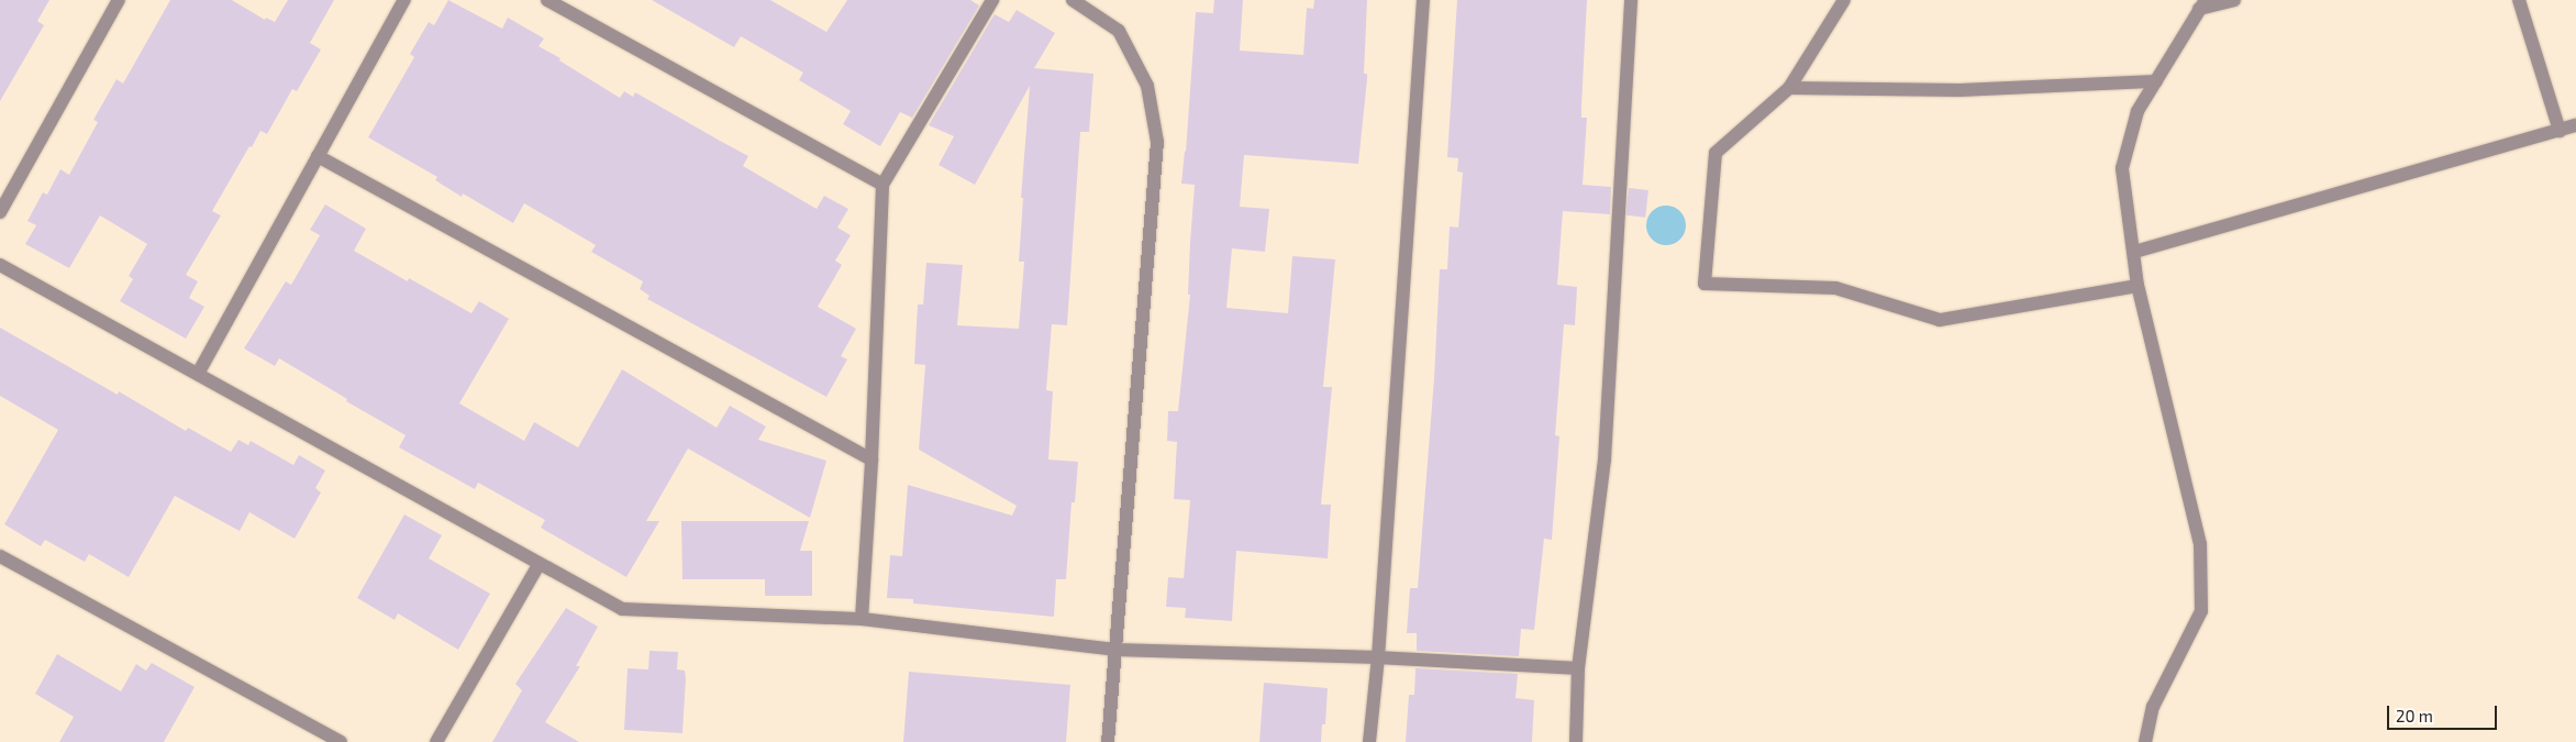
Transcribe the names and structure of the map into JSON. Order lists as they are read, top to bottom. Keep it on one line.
{"scale_bar":"20 m"}
